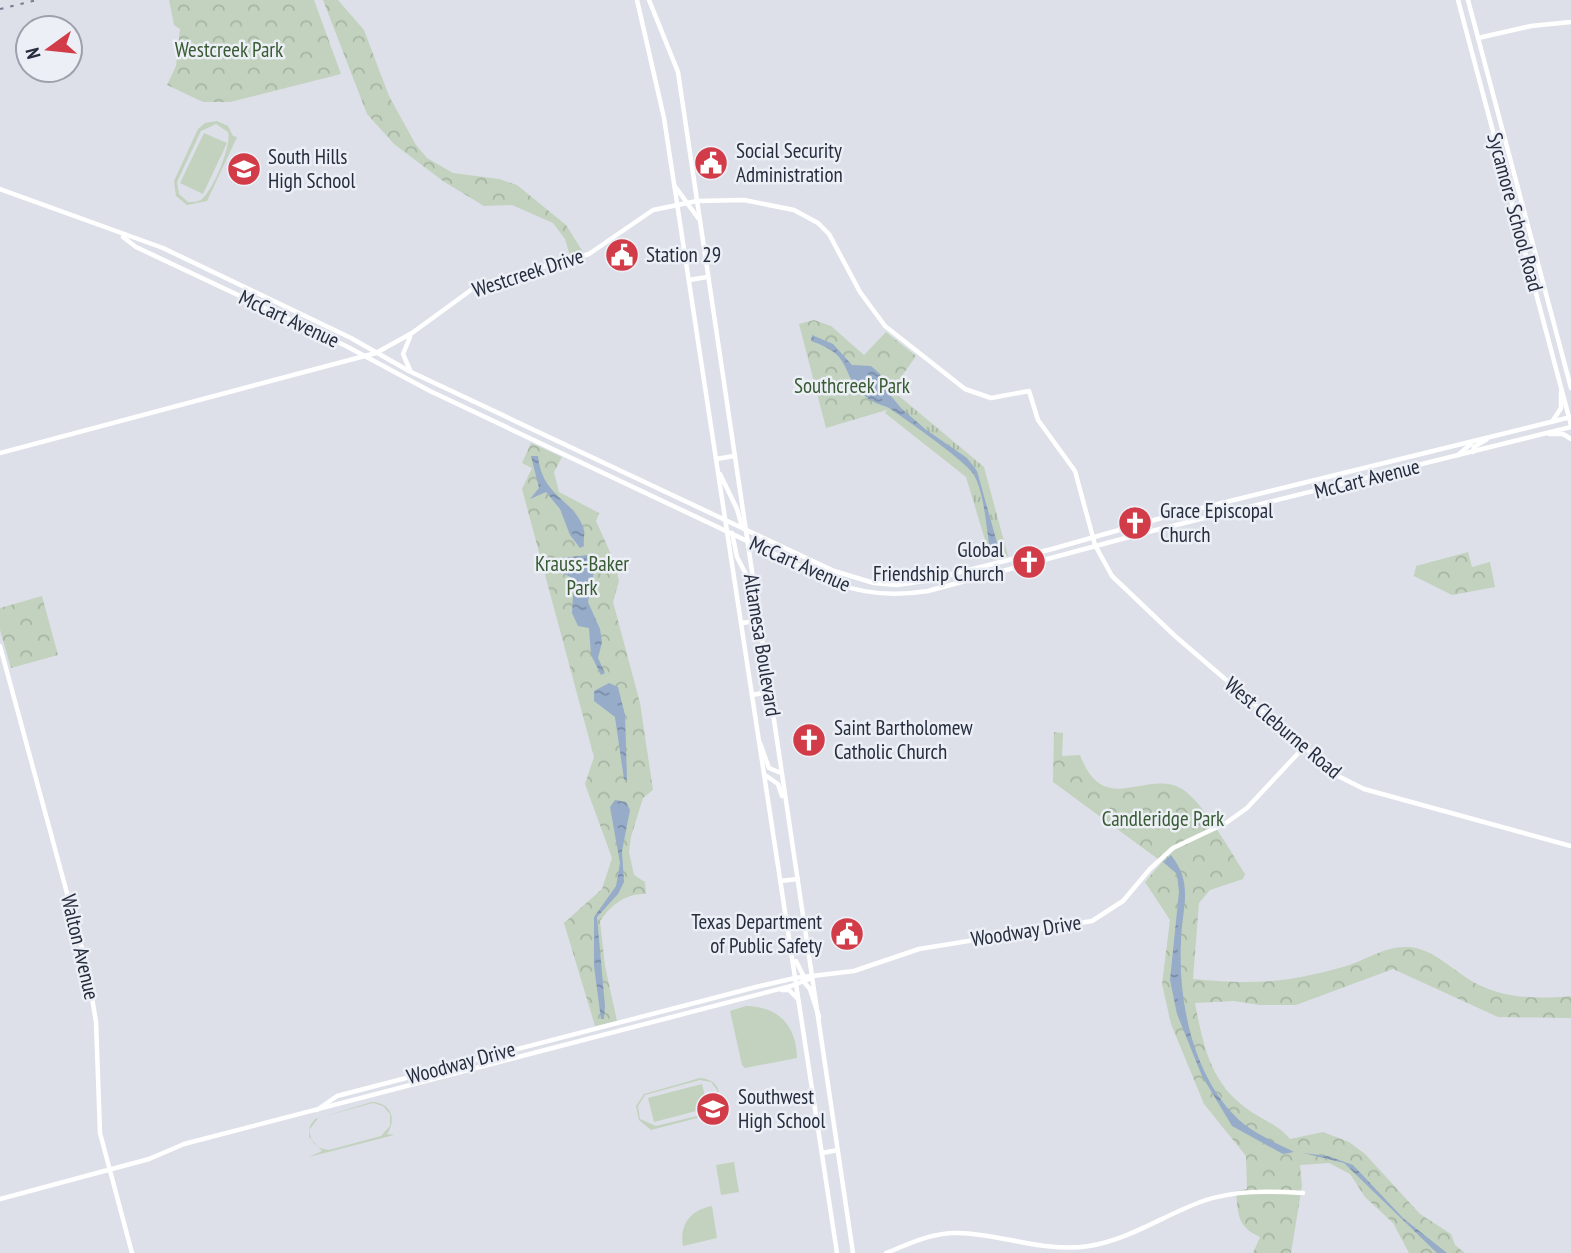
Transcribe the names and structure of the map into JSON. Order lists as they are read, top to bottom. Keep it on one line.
{"streets":{"main road":["Sycamore School Road","Westcreek Drive","McCart Avenue","Altamesa Boulevard","West Cleburne Road","Woodway Drive","Walton Avenue"]},"crossings":[["Sycamore School Road","McCart Avenue"],["Westcreek Drive","McCart Avenue"],["Westcreek Drive","Altamesa Boulevard"],["Westcreek Drive","West Cleburne Road"],["McCart Avenue","Altamesa Boulevard"],["McCart Avenue","West Cleburne Road"],["Altamesa Boulevard","Woodway Drive"],["West Cleburne Road","Woodway Drive"],["Woodway Drive","Walton Avenue"]],"parks":["Westcreek Park","Southcreek Park","Krauss-Baker Park","Candleridge Park"],"places":{"public building":["Social Security Administration","Station 29","Texas Department of Public Safety"],"school or university":["South Hills High School","Southwest High School"],"church":["Grace Episcopal Church","Global Friendship Church","Saint Bartholomew Catholic Church"]},"north":"left"}
